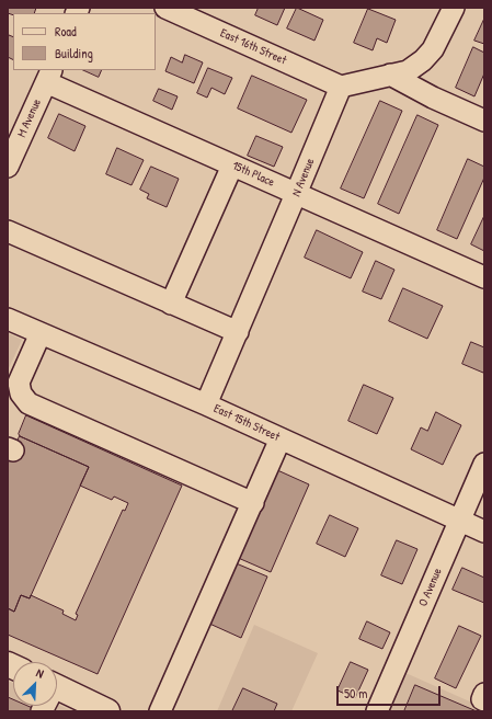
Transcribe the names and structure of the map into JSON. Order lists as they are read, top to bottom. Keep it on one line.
{"streets":{"street":["East 16th Street","M Avenue","15th Place","N Avenue","East 15th Street","O Avenue"]},"crossings":[["East 16th Street","N Avenue"],["M Avenue","15th Place"],["15th Place","N Avenue"],["N Avenue","East 15th Street"],["East 15th Street","O Avenue"]],"legend":["Road","Building"],"scale_bar":"50 m","north":"top right"}
